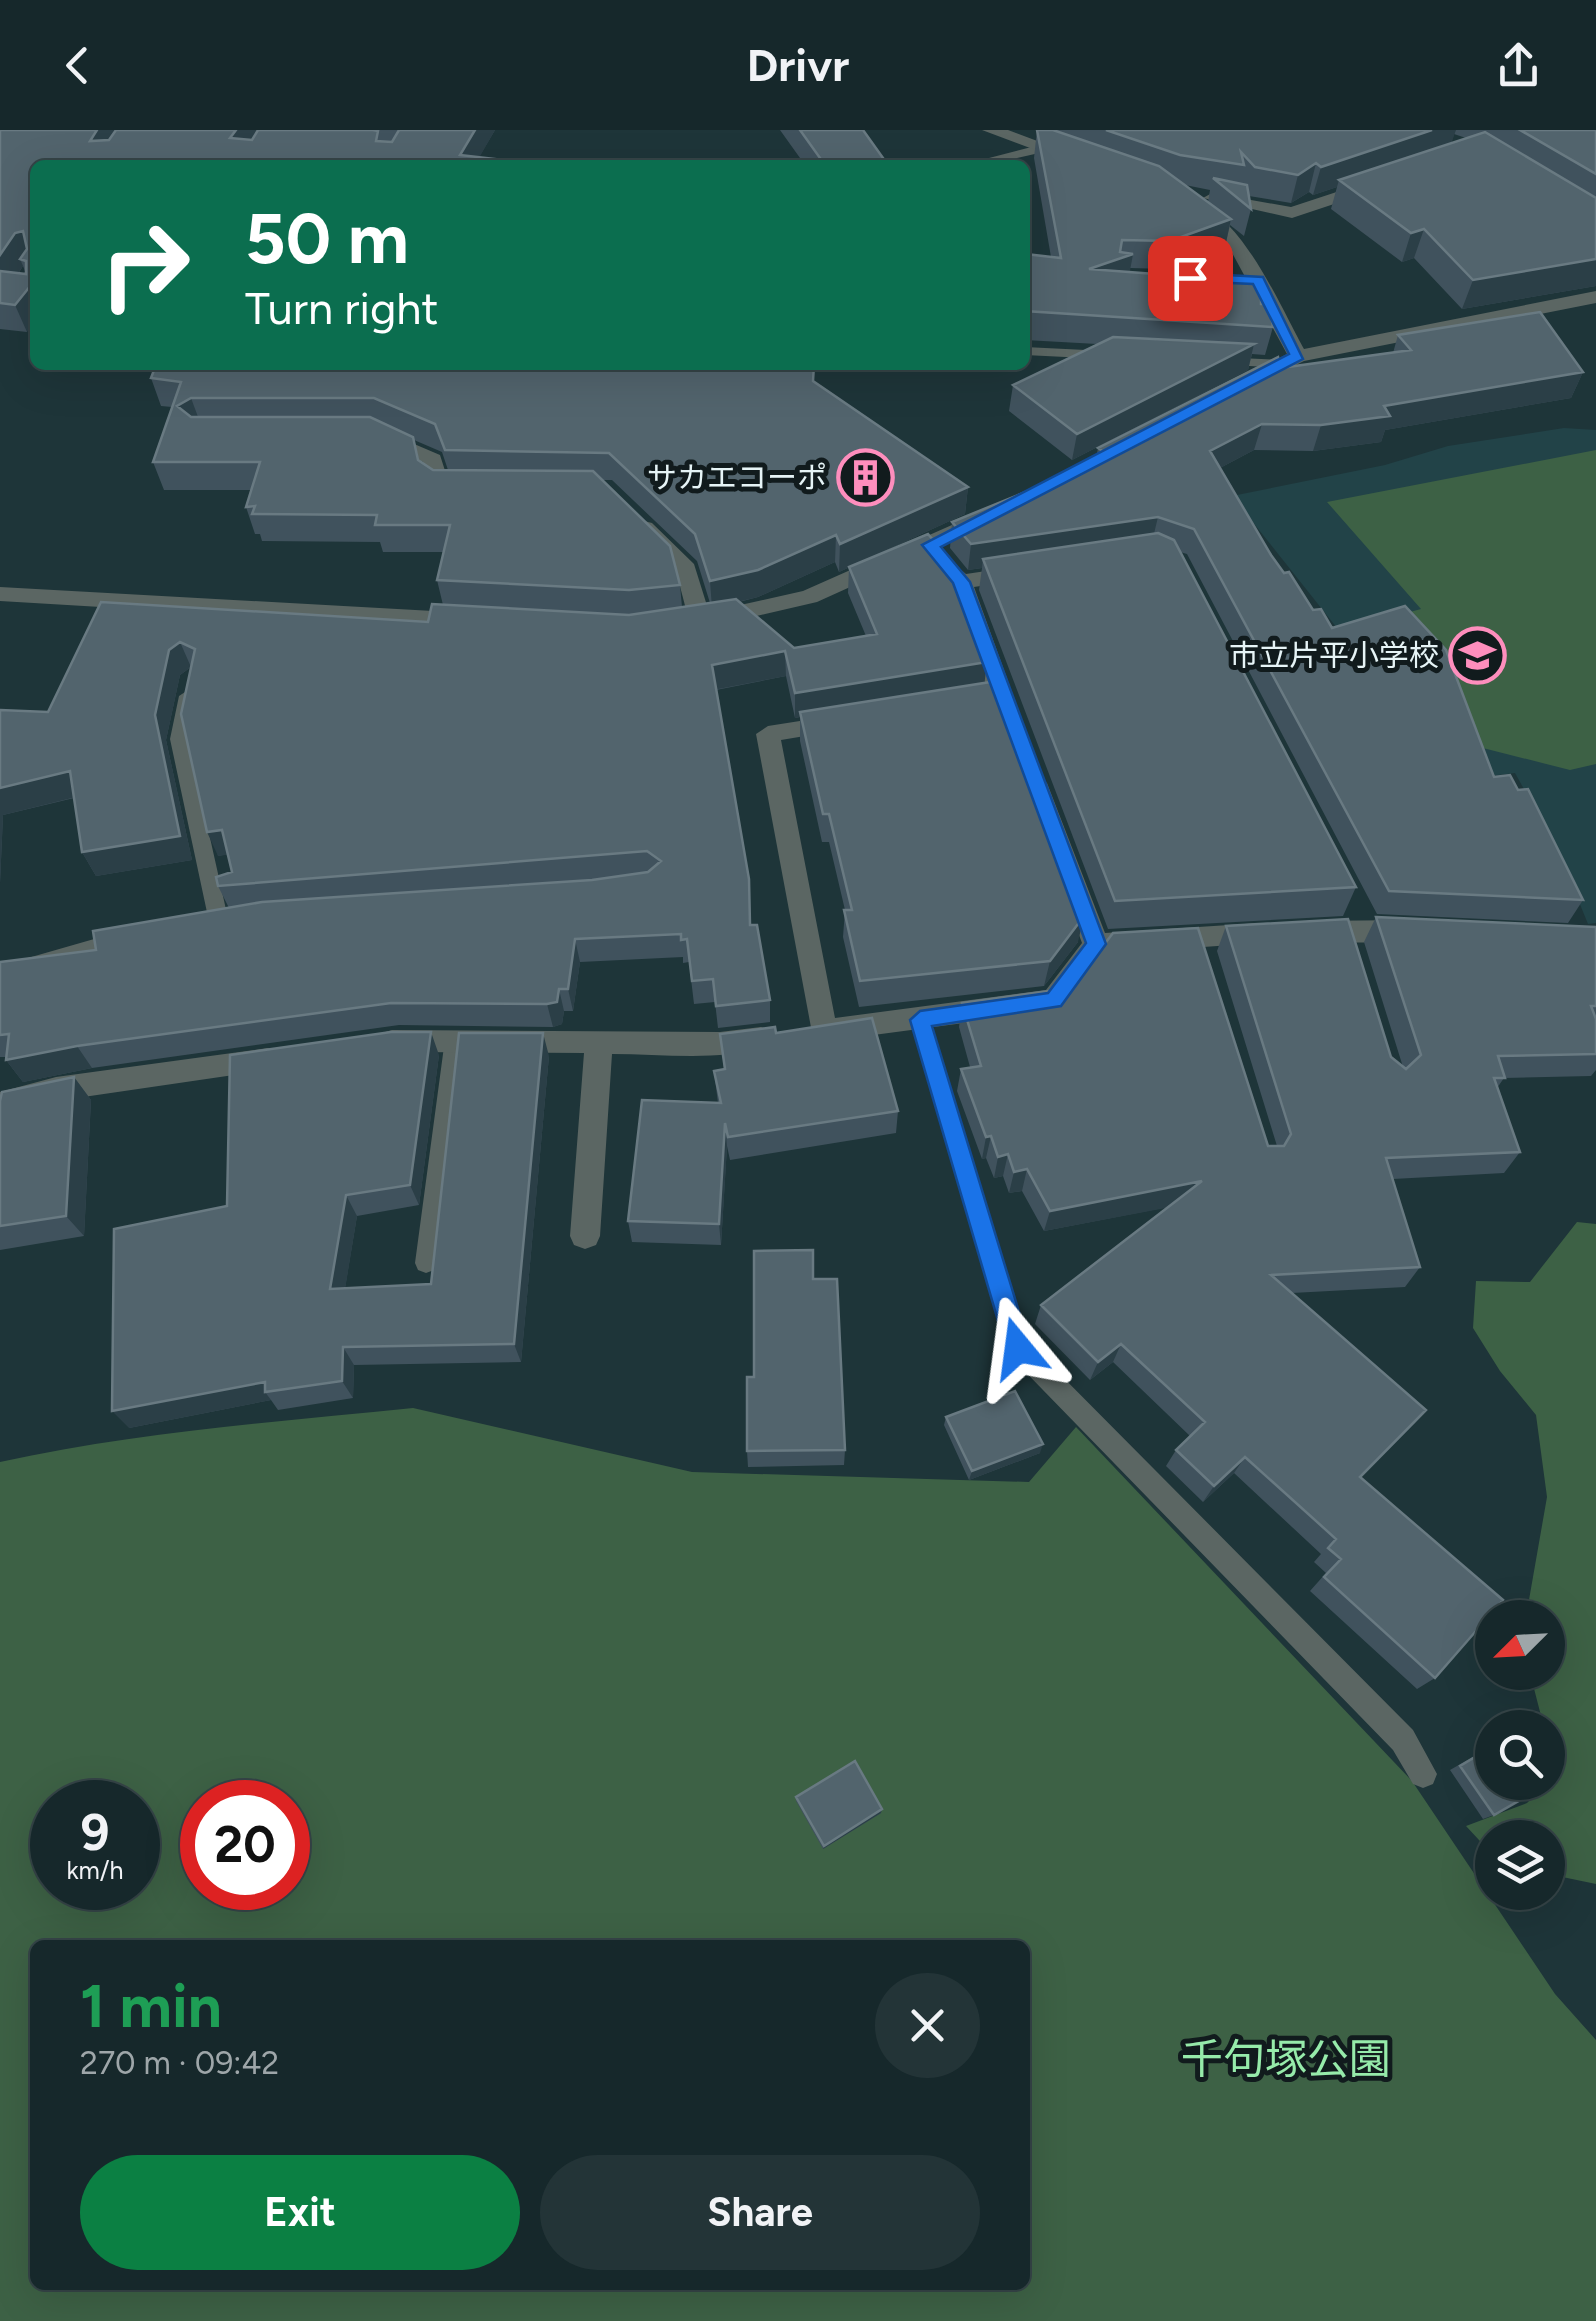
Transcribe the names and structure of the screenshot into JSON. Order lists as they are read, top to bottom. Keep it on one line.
{"parks":["千句塚公園"],"places":{"building":["サカエコーポ"],"school or university":["市立片平小学校"]},"north":"bottom left","page":{"header":"Drivr","turn":["50 m","Turn right"],"speed":"9 km/h","limit":"20","heading":["1 min","270 m · 09:42"],"buttons":["Exit","Share"]}}
